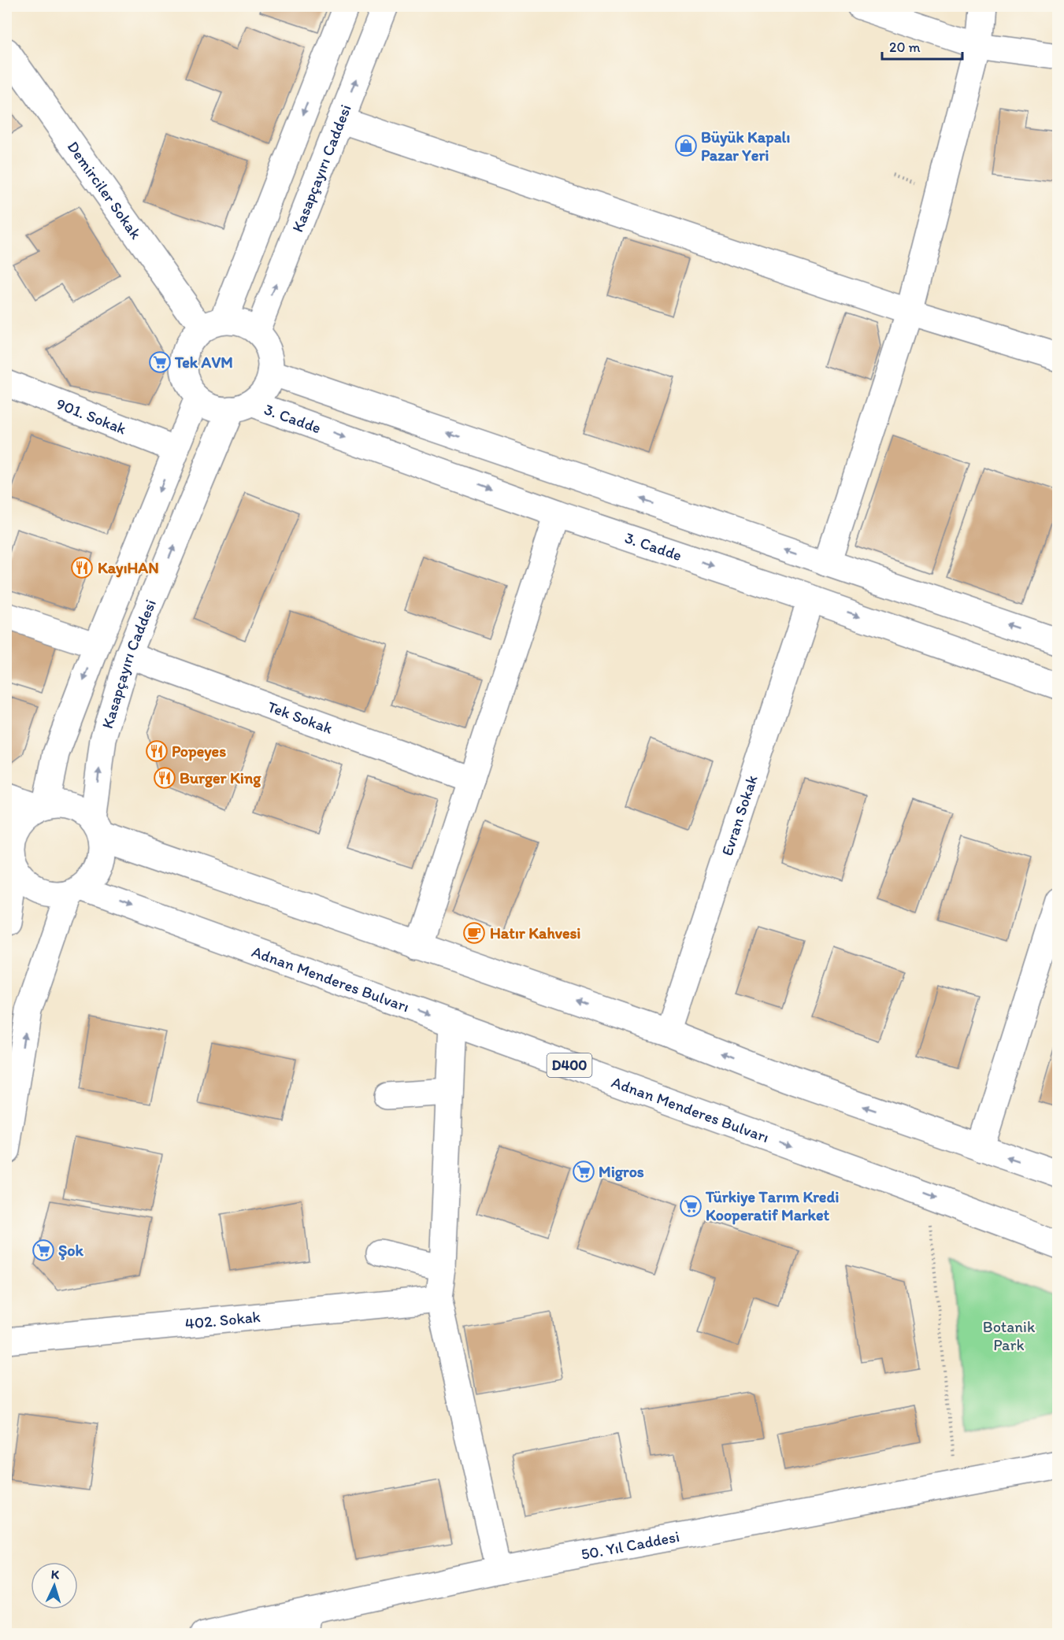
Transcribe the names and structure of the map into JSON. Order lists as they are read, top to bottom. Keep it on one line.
{"streets":{"main road":["Kasapçayırı Caddesi","Demirciler Sokak","901. Sokak","3. Cadde","Tek Sokak","Evran Sokak","Adnan Menderes Bulvarı","D400","402. Sokak","50. Yıl Caddesi"]},"crossings":[["Kasapçayırı Caddesi","Demirciler Sokak"],["Kasapçayırı Caddesi","3. Cadde"],["Kasapçayırı Caddesi","Tek Sokak"],["Kasapçayırı Caddesi","Adnan Menderes Bulvarı"],["Demirciler Sokak","3. Cadde"],["3. Cadde","Evran Sokak"]],"parks":["Botanik Park"],"places":{"shop":["Büyük Kapalı Pazar Yeri"],"supermarket":["Tek AVM","Migros","Türkiye Tarım Kredi Kooperatif Market","Şok"],"restaurant":["KayıHAN","Popeyes","Burger King"],"cafe":["Hatır Kahvesi"]},"scale_bar":"20 m","north":"top"}
